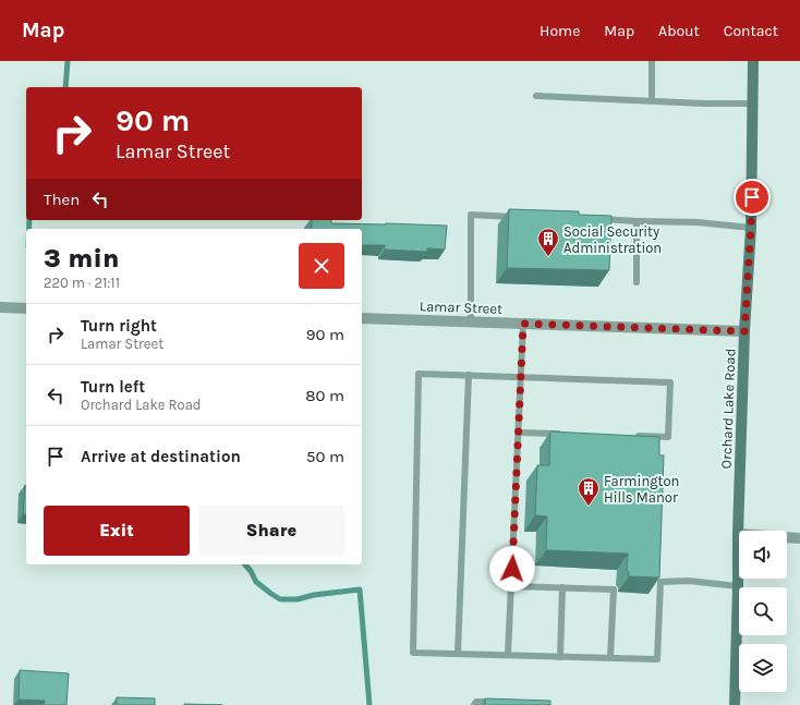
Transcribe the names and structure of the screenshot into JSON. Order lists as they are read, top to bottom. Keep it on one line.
{"streets":{"main road":["Orchard Lake Road"],"street":["Lamar Street"]},"crossings":[["Lamar Street","Orchard Lake Road"]],"places":{"building":["Social Security Administration","Farmington Hills Manor"]},"page":{"header":"Map","nav":["Home","Map","About","Contact"],"turn":["90 m","Lamar Street"],"then":"Then","heading":["3 min","220 m · 21:11"],"list":[{"name":"Turn right","note":"Lamar Street","value":"90 m"},{"name":"Turn left","note":"Orchard Lake Road","value":"80 m"},{"name":"Arrive at destination","value":"50 m"}],"buttons":["Exit","Share"]}}
